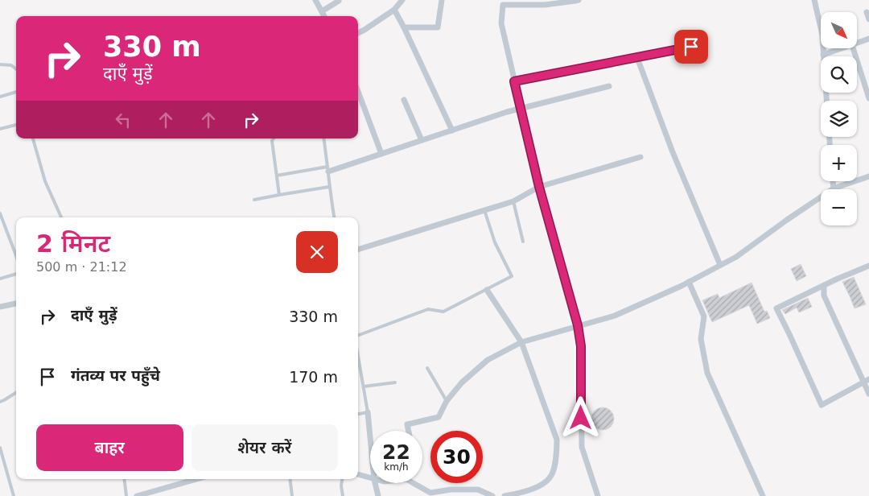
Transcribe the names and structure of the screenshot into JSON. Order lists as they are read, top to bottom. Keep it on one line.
{"north":"bottom right","page":{"map_buttons":["+","−"],"turn":["330 m","दाएँ मुड़ें"],"heading":["2 मिनट","500 m · 21:12"],"list":[{"name":"दाएँ मुड़ें","value":"330 m"},{"name":"गंतव्य पर पहुँचे","value":"170 m"}],"buttons":["बाहर","शेयर करें"],"speed":"22 km/h","limit":"30"}}
